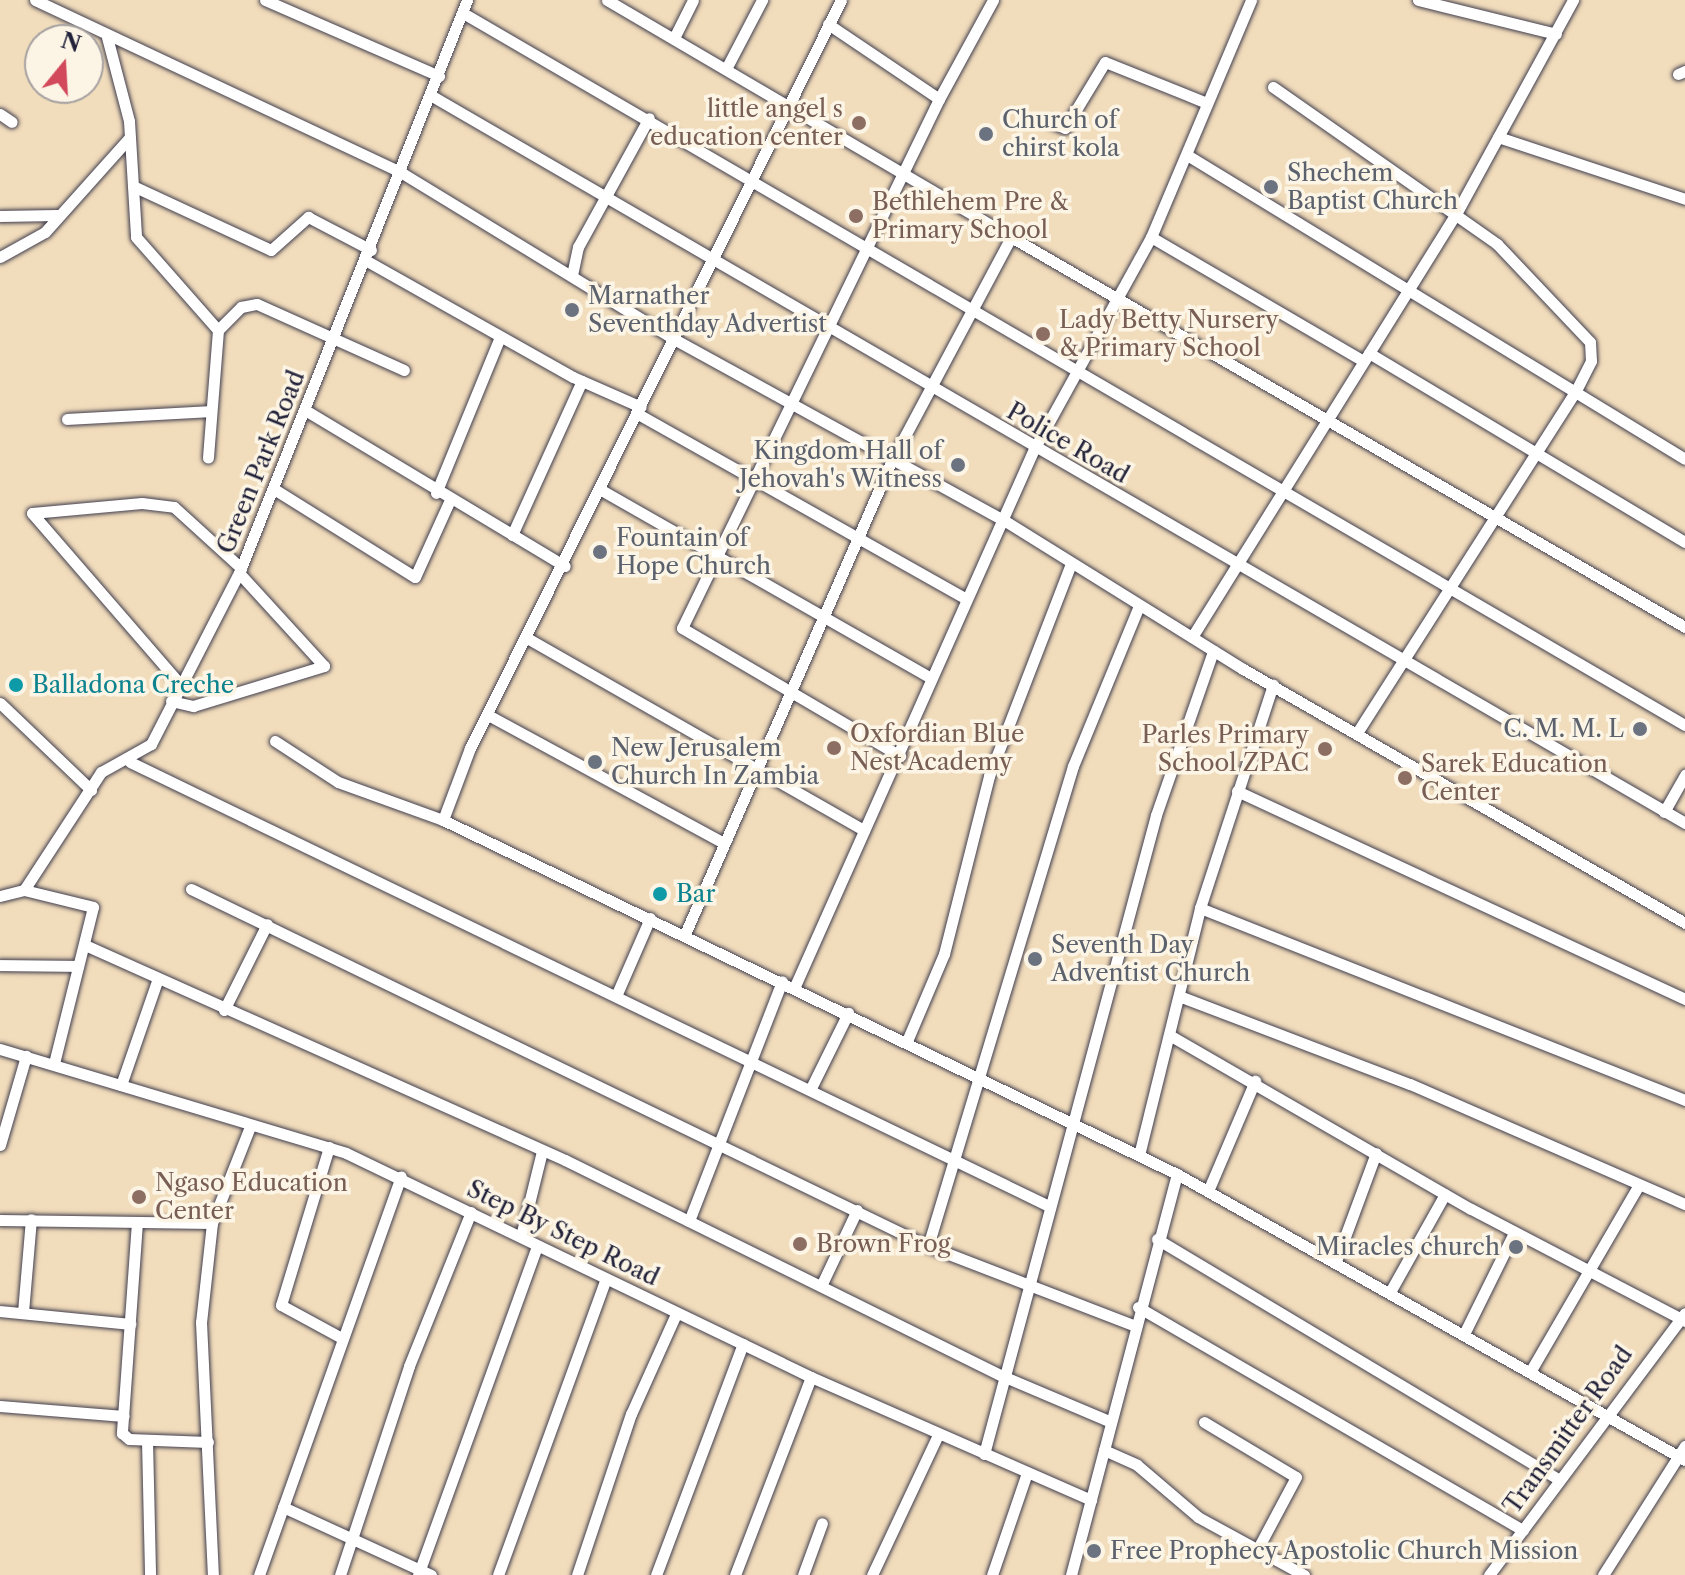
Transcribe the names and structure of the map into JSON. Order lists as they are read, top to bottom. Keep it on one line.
{"streets":{"street":["Police Road","Green Park Road","Step By Step Road","Transmitter Road"]},"crossings":[["Police Road","Green Park Road"]],"places":["little angel s education center","Church of chirst kola","Shechem Baptist Church","Bethlehem Pre & Primary School","Marnather Seventhday Advertist","Lady Betty Nursery & Primary School","Kingdom Hall of Jehovah's Witness","Fountain of Hope Church","Balladona Creche","C. M. M. L","Oxfordian Blue Nest Academy","Parles Primary School ZPAC","New Jerusalem Church In Zambia","Sarek Education Center","Bar","Seventh Day Adventist Church","Ngaso Education Center","Brown Frog","Miracles church","Free Prophecy Apostolic Church Mission"],"north":"top"}
